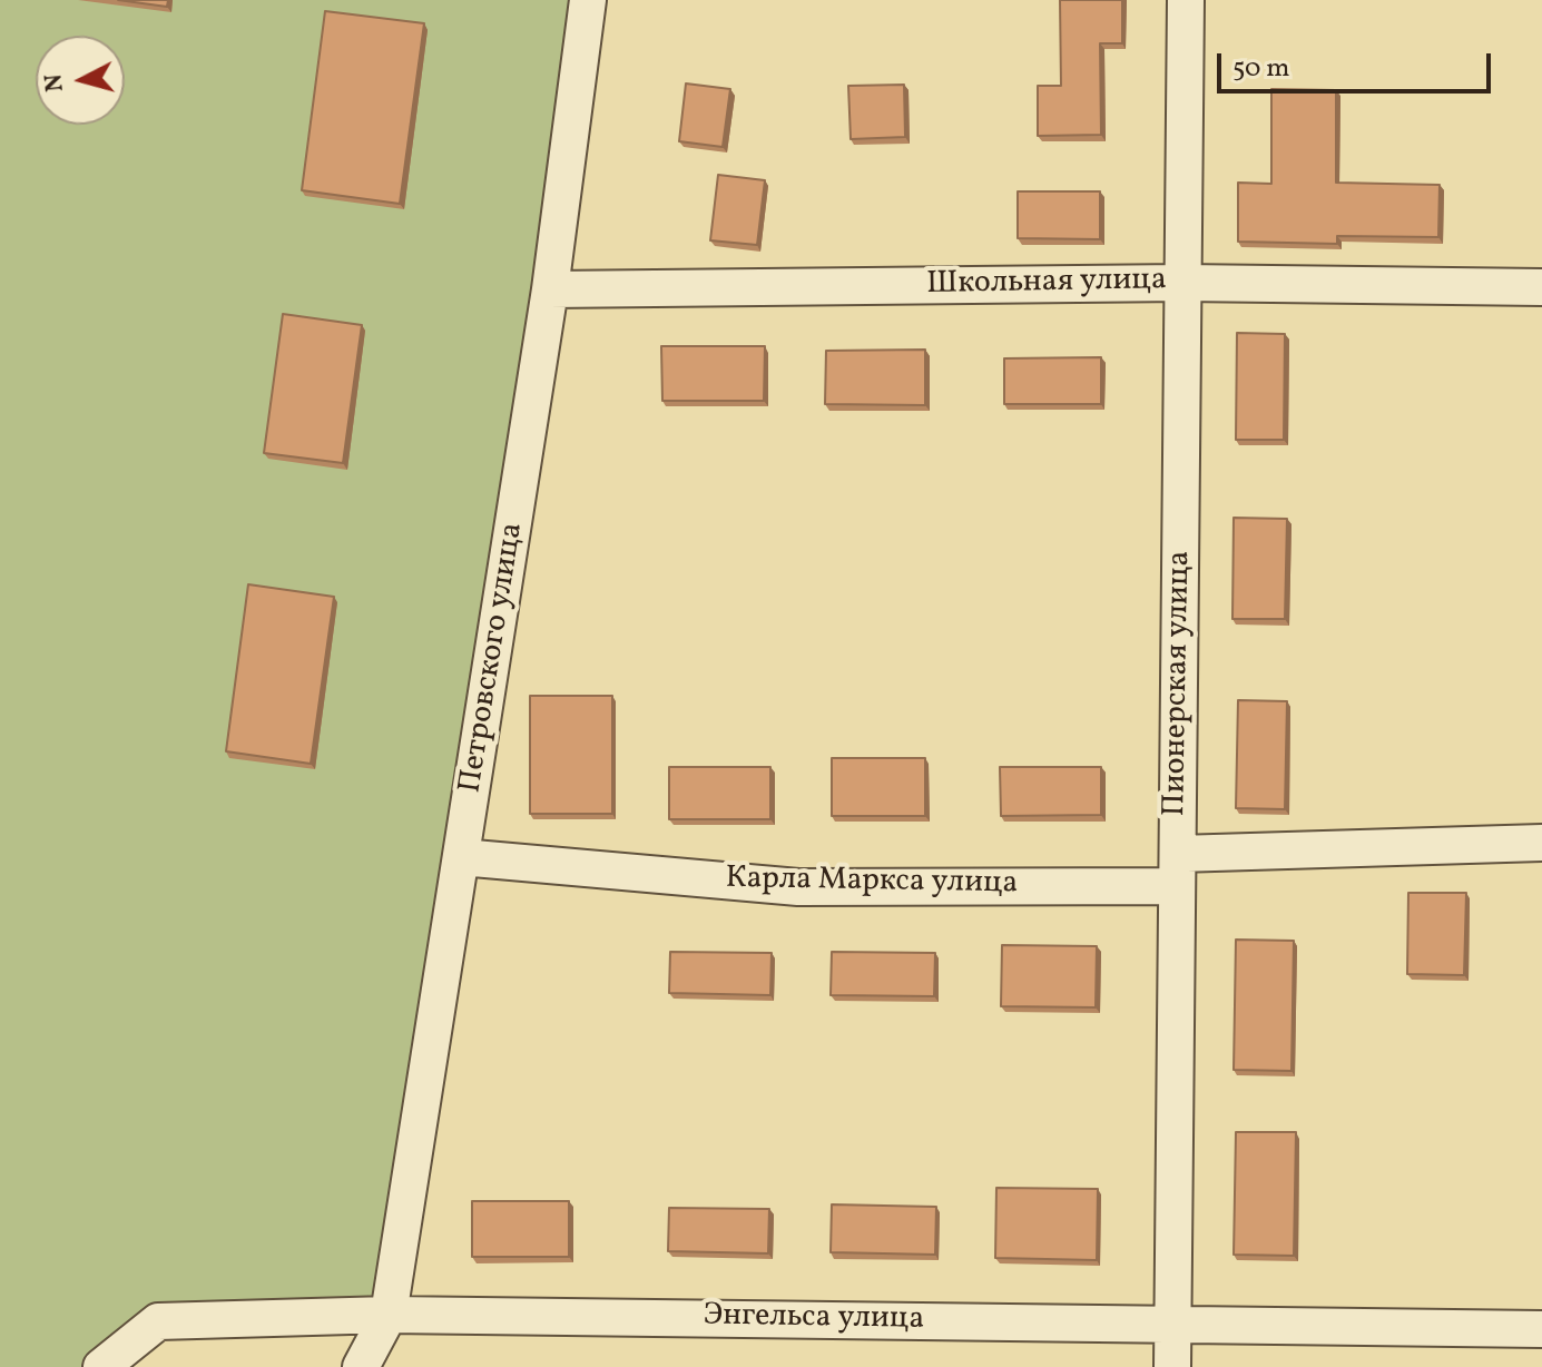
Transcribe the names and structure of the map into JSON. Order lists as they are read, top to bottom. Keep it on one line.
{"streets":{"street":["Школьная улица","Петровского улица","Пионерская улица","Карла Маркса улица","Энгельса улица"]},"crossings":[["Школьная улица","Петровского улица"],["Школьная улица","Пионерская улица"],["Петровского улица","Карла Маркса улица"],["Петровского улица","Энгельса улица"],["Пионерская улица","Карла Маркса улица"],["Пионерская улица","Энгельса улица"]],"scale_bar":"50 m","north":"left"}
